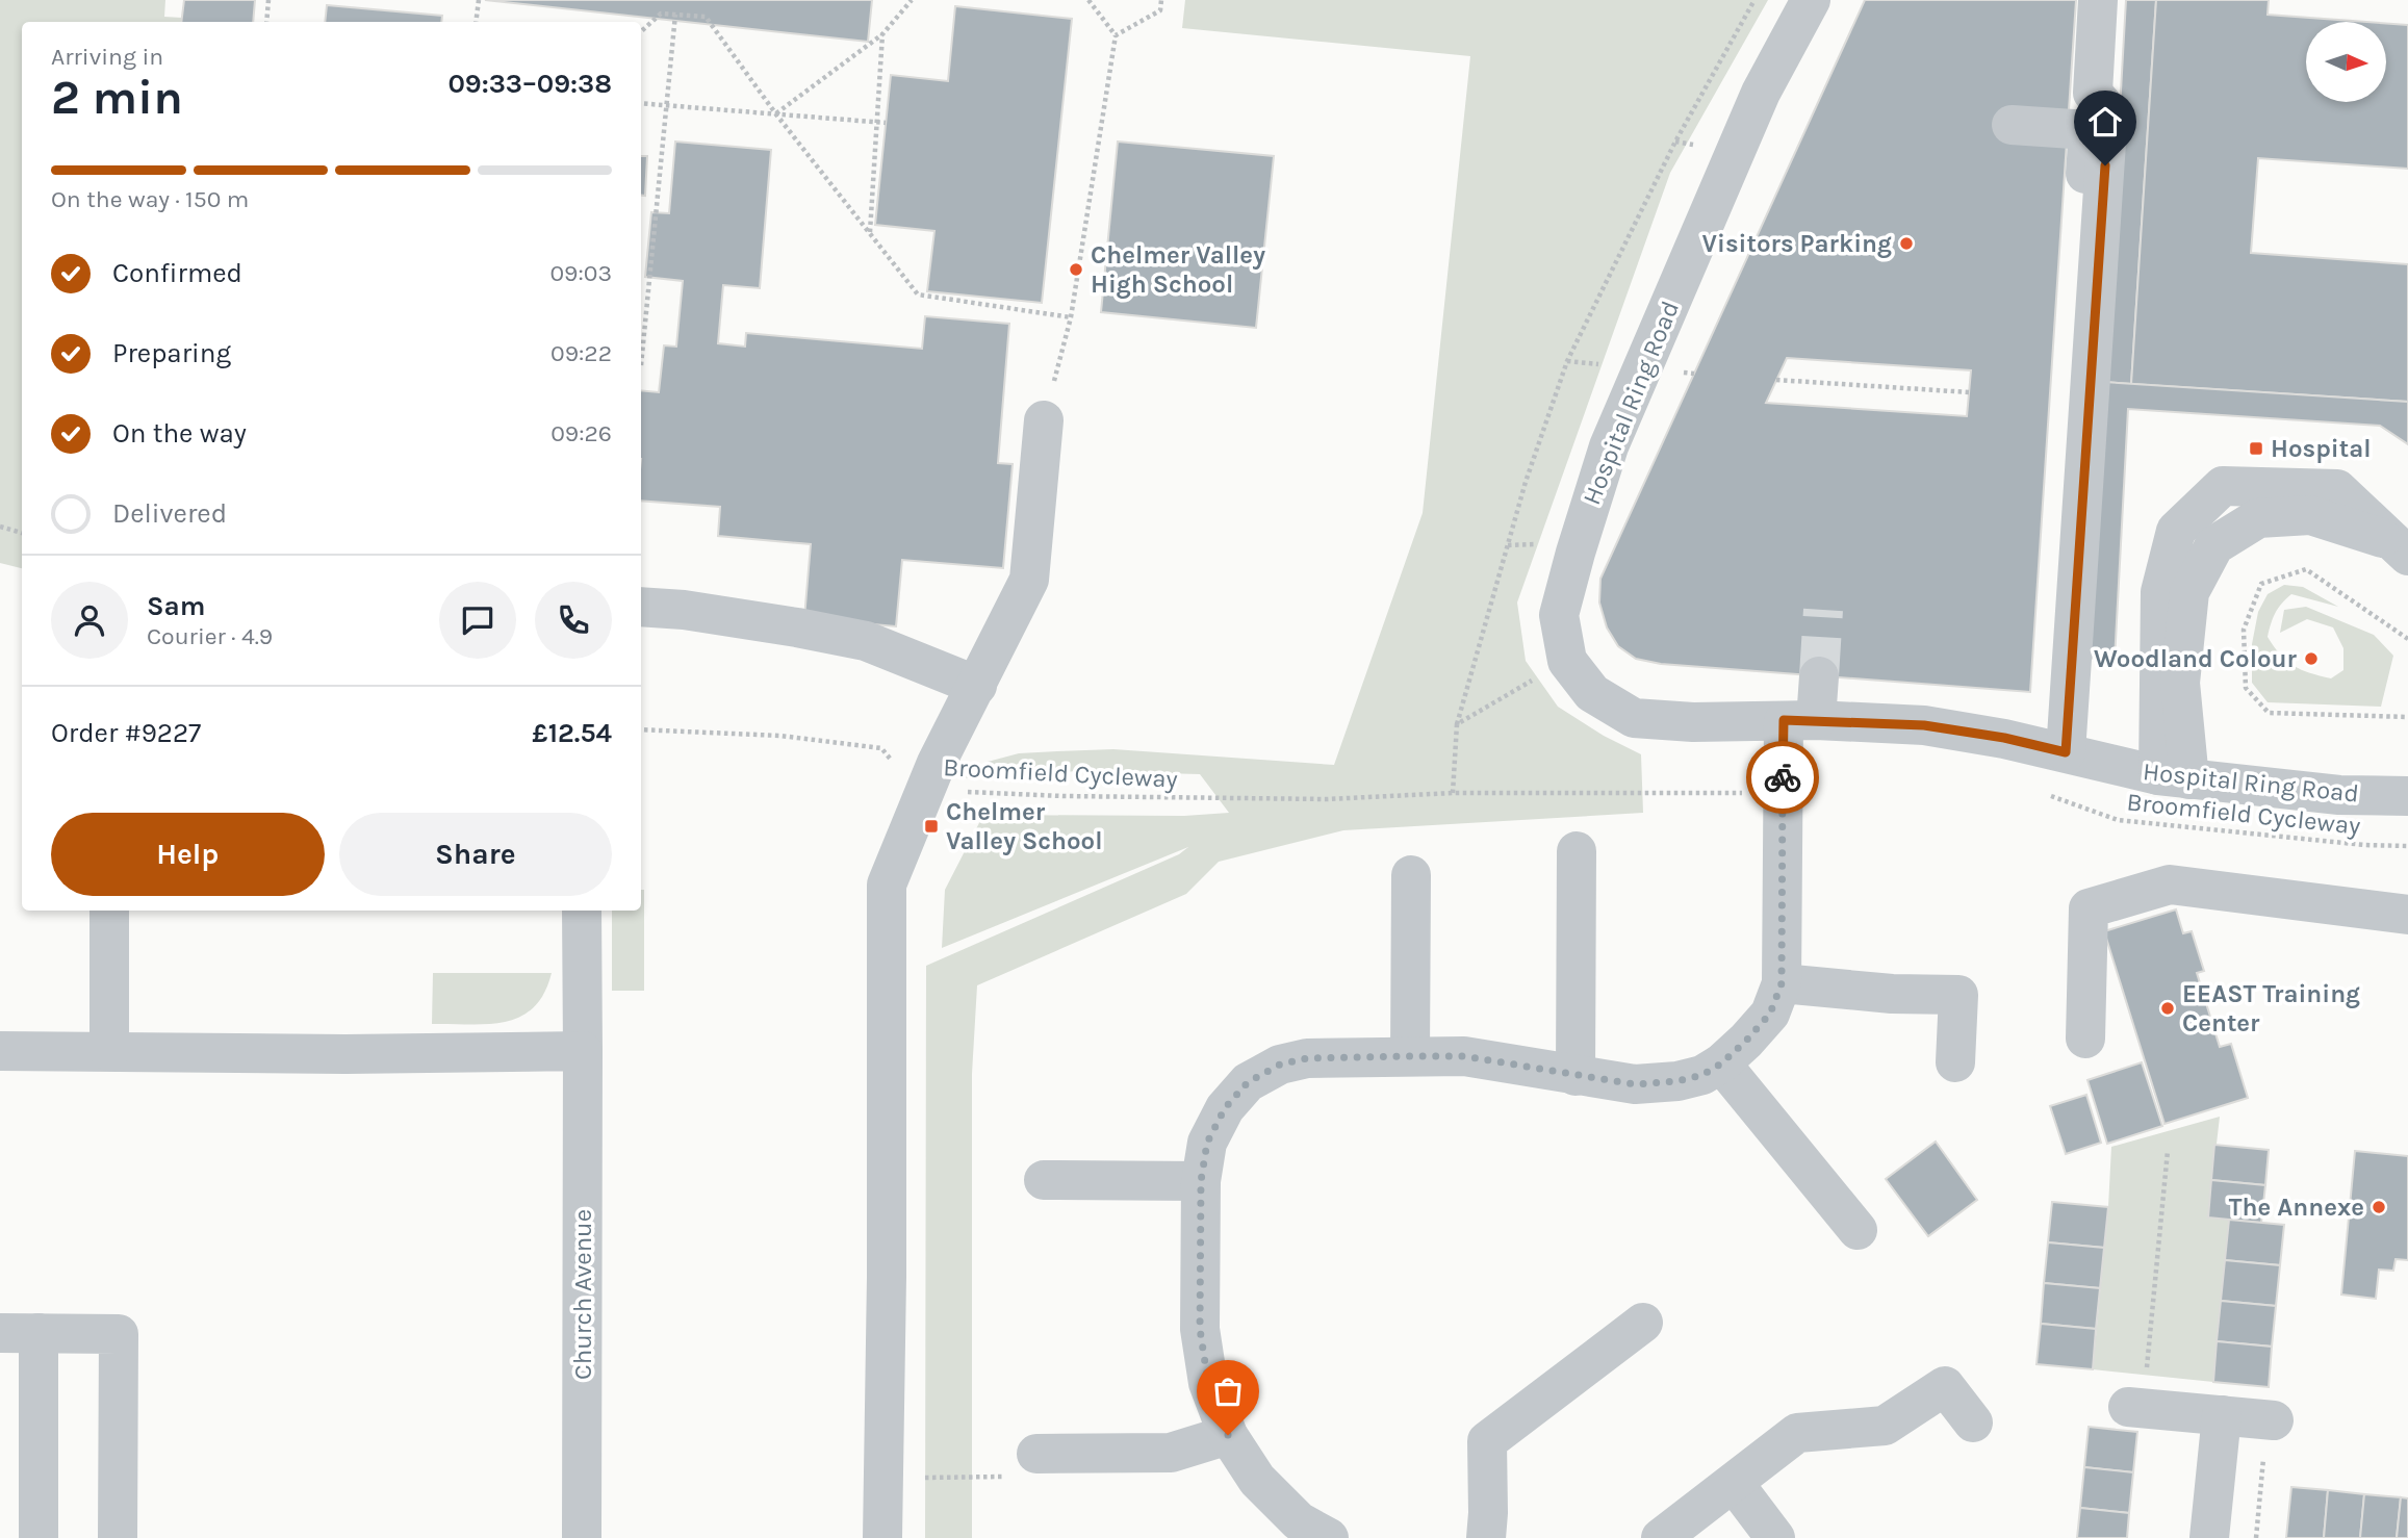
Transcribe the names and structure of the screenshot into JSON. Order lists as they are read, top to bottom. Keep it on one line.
{"streets":{"street":["Hospital Ring Road","Church Avenue"],"path":["Broomfield Cycleway"]},"places":{"other":["Visitors Parking","Chelmer Valley High School","Woodland Colour","EEAST Training Center","The Annexe"],"transit":["Hospital","Chelmer Valley School"]},"north":"right","page":{"heading":["2 min","Arriving in","09:33–09:38"],"panel":["Sam","Courier · 4.9","Order #9227","£12.54"],"bar":"On the way · 150 m","list":[["Confirmed","09:03"],["Preparing","09:22"],["On the way","09:26"],"Delivered"],"buttons":["Help","Share"]}}
